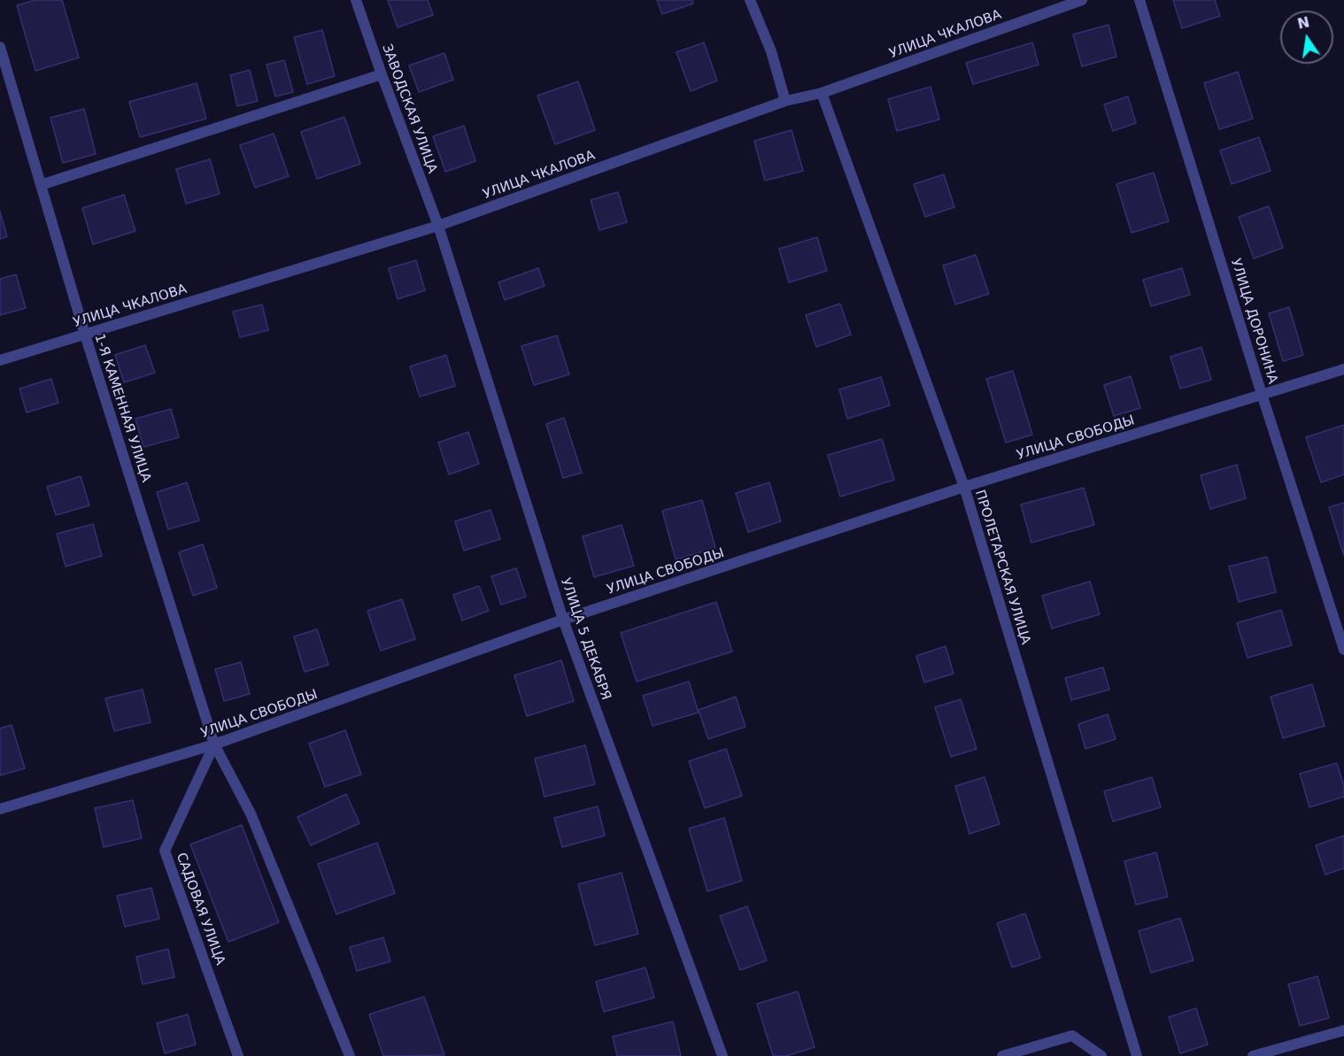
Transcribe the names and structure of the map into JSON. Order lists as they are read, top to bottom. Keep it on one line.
{"streets":{"street":["УЛИЦА ЧКАЛОВА","ЗАВОДСКАЯ УЛИЦА","УЛИЦА ДОРОНИНА","1-Я КАМЕННАЯ УЛИЦА","УЛИЦА СВОБОДЫ","ПРОЛЕТАРСКАЯ УЛИЦА","УЛИЦА 5 ДЕКАБРЯ","САДОВАЯ УЛИЦА"]},"crossings":[["УЛИЦА ЧКАЛОВА","ЗАВОДСКАЯ УЛИЦА"],["УЛИЦА ЧКАЛОВА","1-Я КАМЕННАЯ УЛИЦА"],["УЛИЦА ЧКАЛОВА","ПРОЛЕТАРСКАЯ УЛИЦА"],["УЛИЦА ЧКАЛОВА","УЛИЦА 5 ДЕКАБРЯ"],["ЗАВОДСКАЯ УЛИЦА","УЛИЦА 5 ДЕКАБРЯ"],["УЛИЦА ДОРОНИНА","УЛИЦА СВОБОДЫ"],["1-Я КАМЕННАЯ УЛИЦА","УЛИЦА СВОБОДЫ"],["1-Я КАМЕННАЯ УЛИЦА","САДОВАЯ УЛИЦА"],["УЛИЦА СВОБОДЫ","ПРОЛЕТАРСКАЯ УЛИЦА"],["УЛИЦА СВОБОДЫ","УЛИЦА 5 ДЕКАБРЯ"],["УЛИЦА СВОБОДЫ","САДОВАЯ УЛИЦА"]],"north":"top"}
